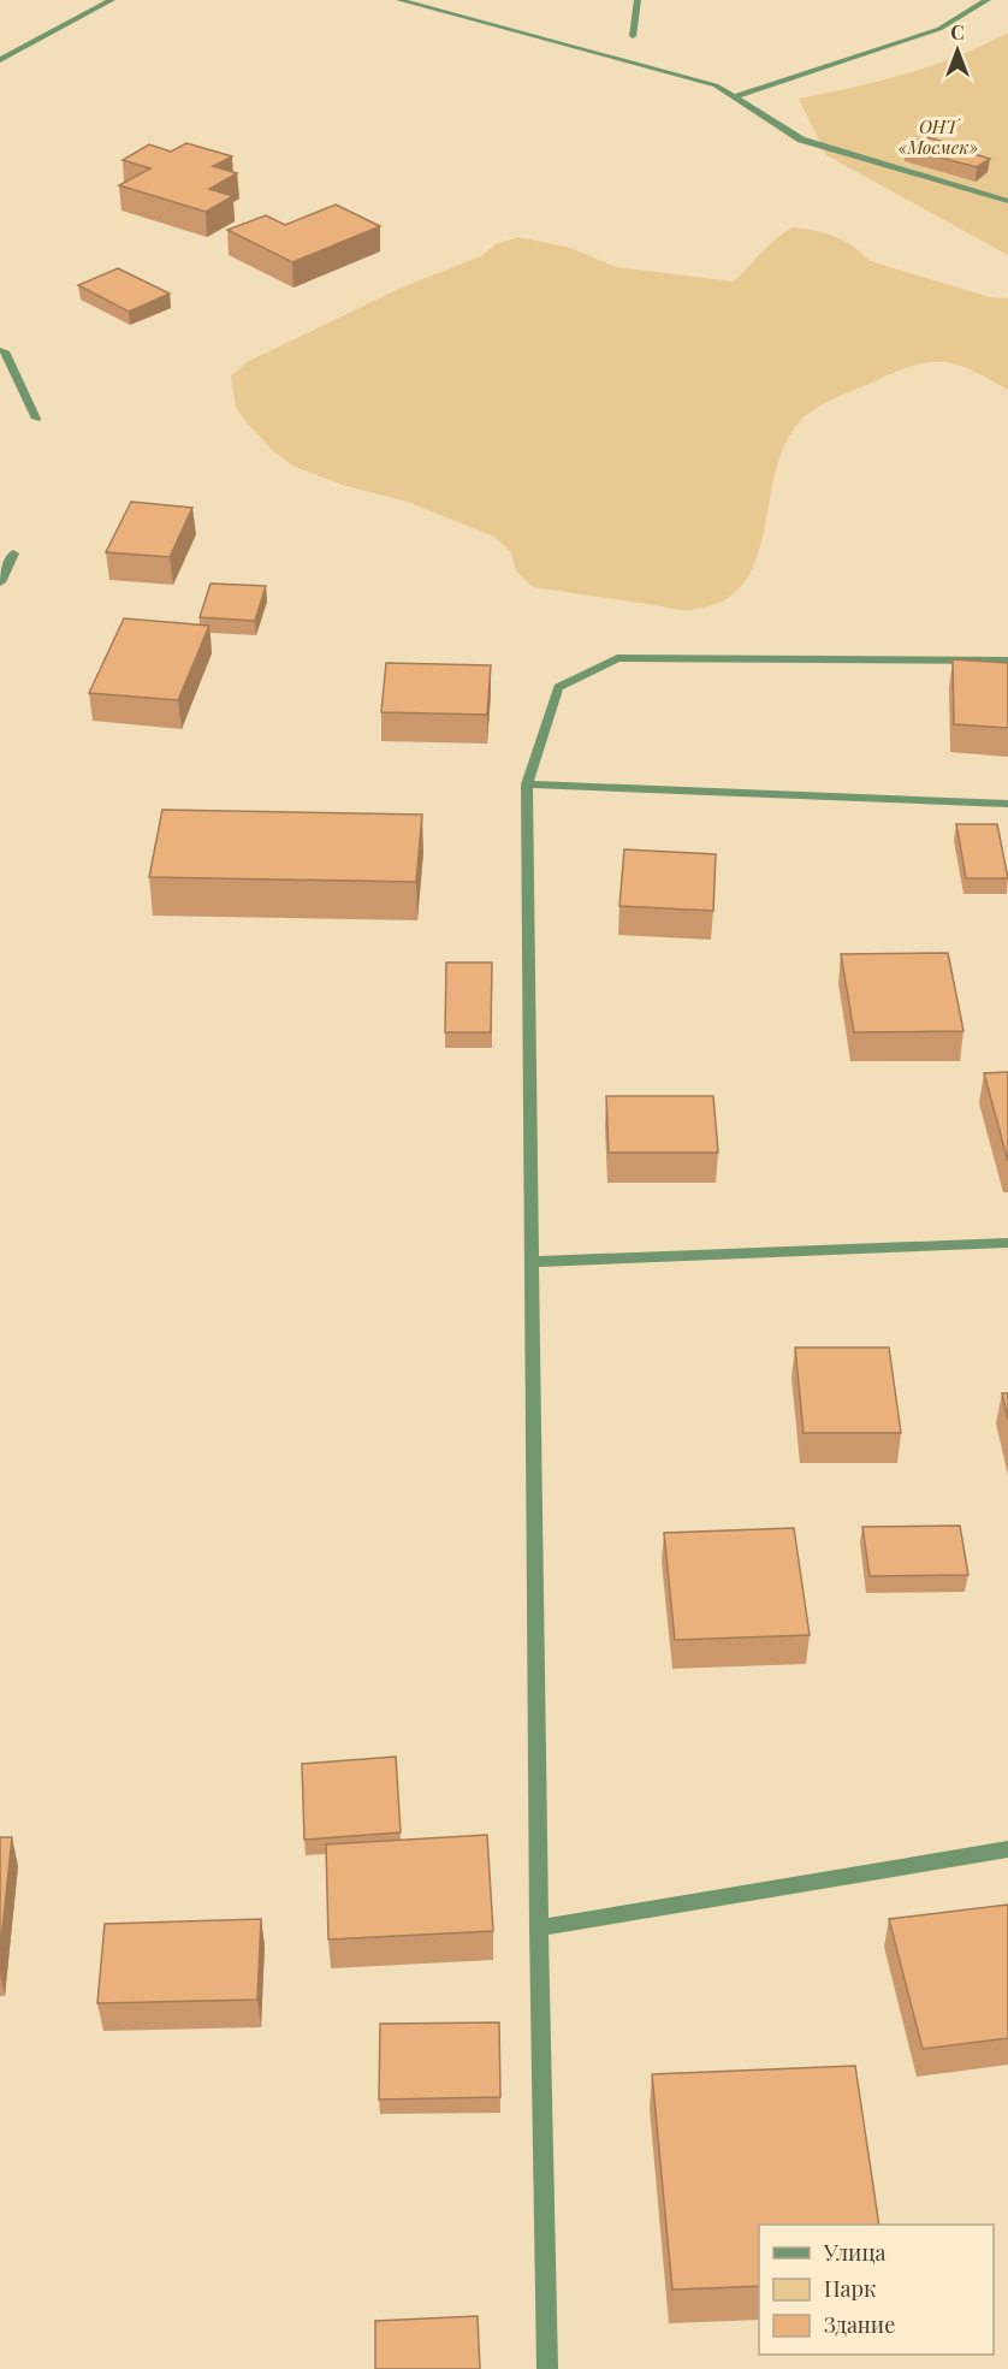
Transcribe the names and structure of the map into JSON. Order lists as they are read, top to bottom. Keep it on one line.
{"parks":["ОНТ «Мосмек»"],"legend":["Улица","Парк","Здание"],"north":"top"}
